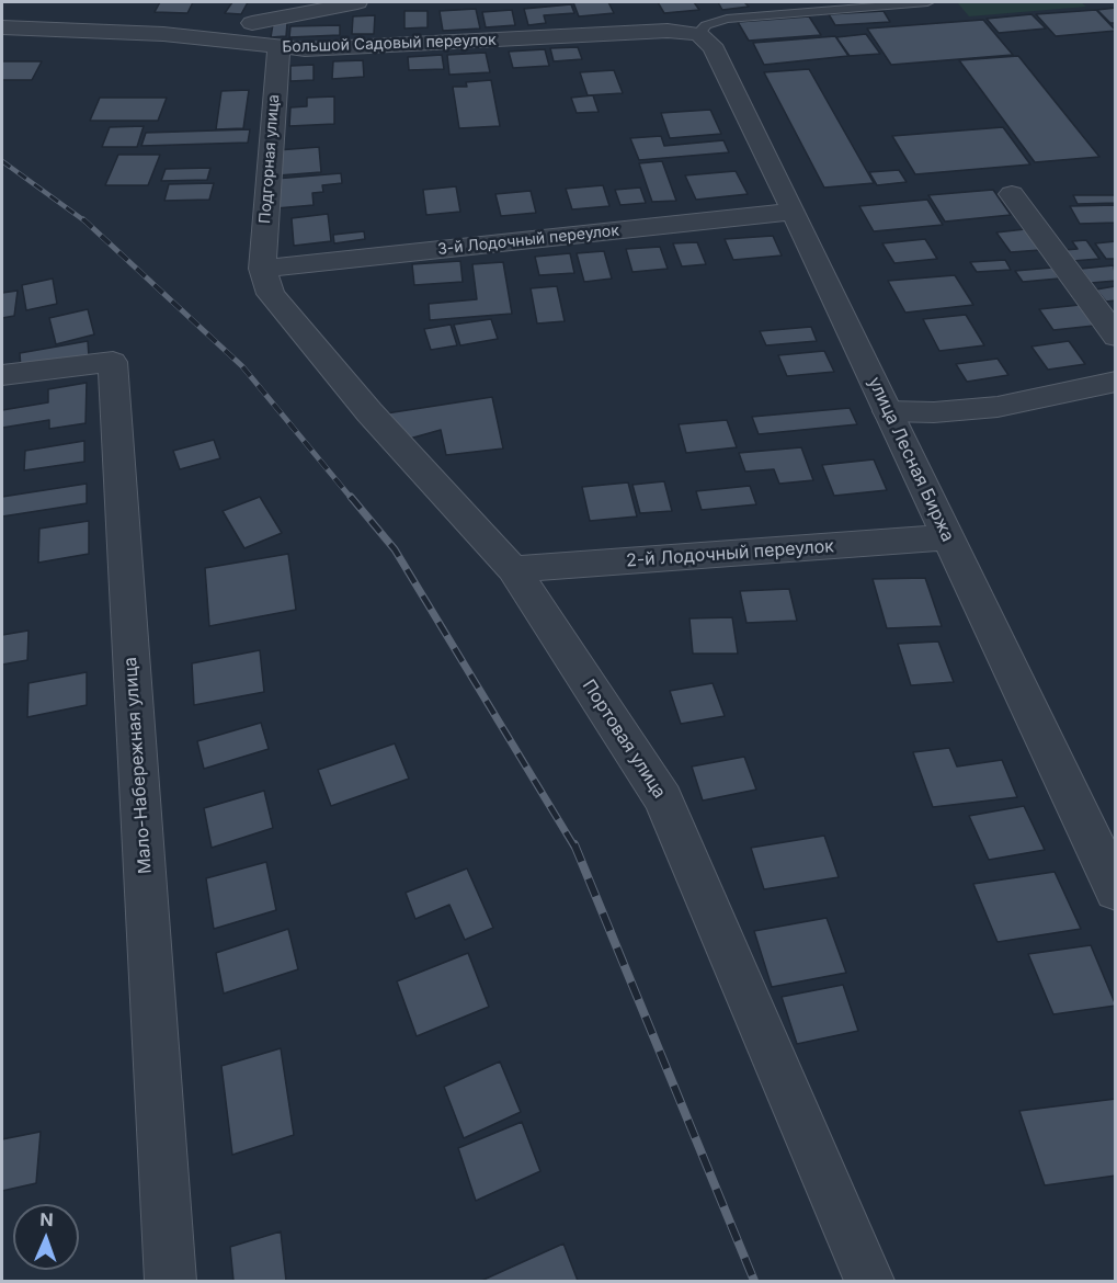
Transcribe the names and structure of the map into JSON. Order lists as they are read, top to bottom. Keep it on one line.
{"streets":{"street":["Большой Садовый переулок","Подгорная улица","3-й Лодочный переулок","улица Лесная Биржа","2-й Лодочный переулок","Портовая улица","Мало-Набережная улица"]},"crossings":[["Большой Садовый переулок","Подгорная улица"],["Большой Садовый переулок","улица Лесная Биржа"],["Подгорная улица","3-й Лодочный переулок"],["Подгорная улица","Портовая улица"],["3-й Лодочный переулок","улица Лесная Биржа"],["3-й Лодочный переулок","Портовая улица"],["улица Лесная Биржа","2-й Лодочный переулок"],["2-й Лодочный переулок","Портовая улица"]],"north":"top"}
